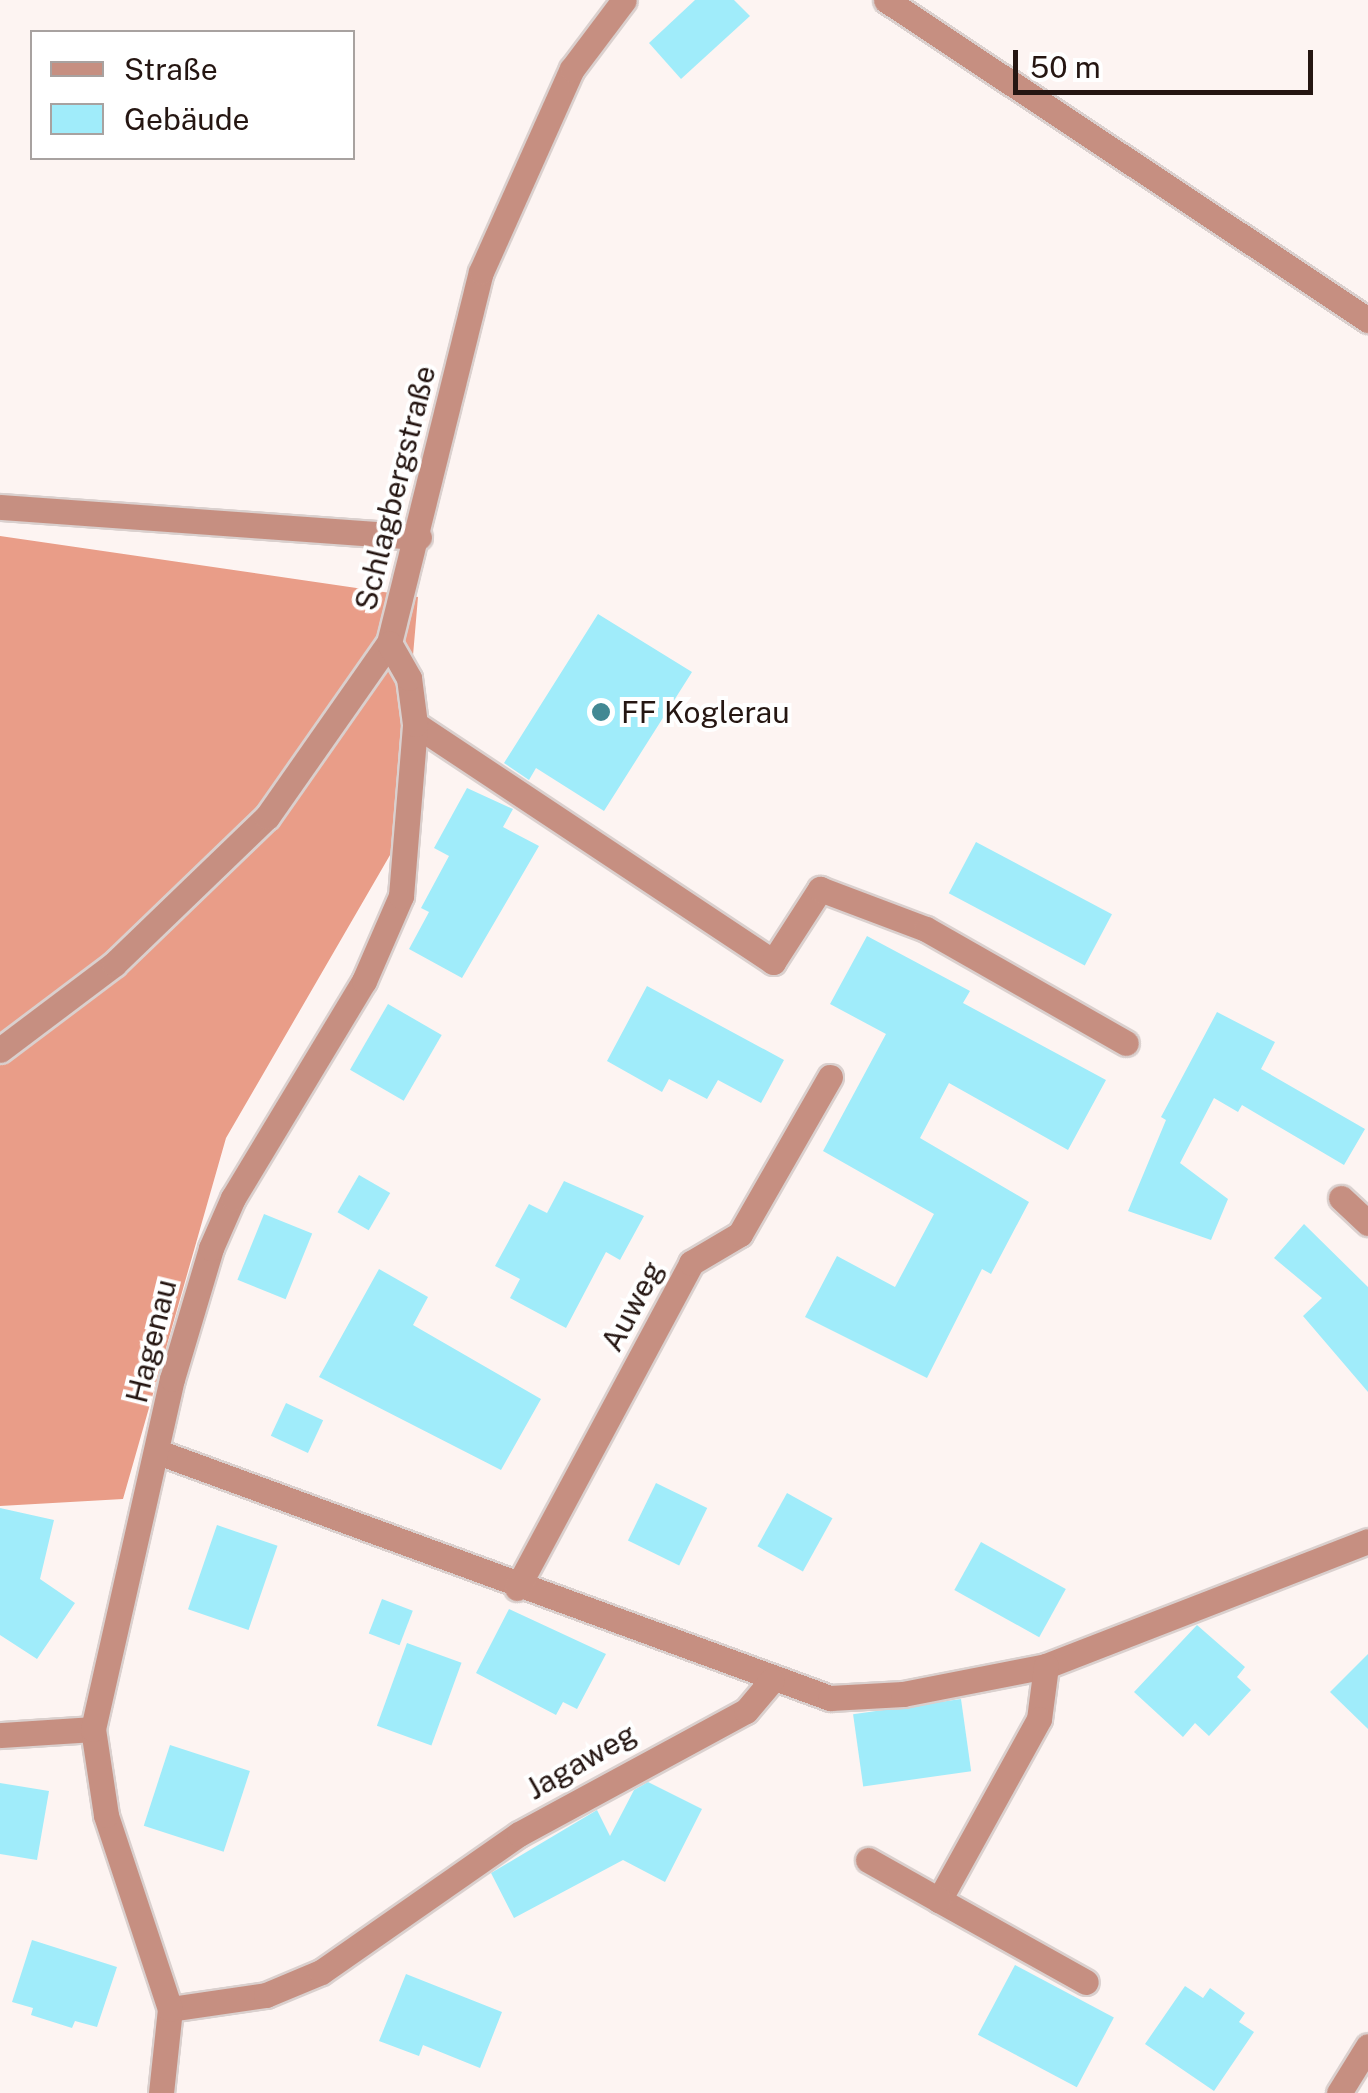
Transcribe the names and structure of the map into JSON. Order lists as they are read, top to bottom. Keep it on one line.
{"streets":{"street":["Schlagbergstraße","Auweg","Hagenau","Jagaweg"]},"crossings":[["Schlagbergstraße","Hagenau"],["Hagenau","Jagaweg"]],"places":["FF Koglerau"],"legend":["Straße","Gebäude"],"scale_bar":"50 m"}
